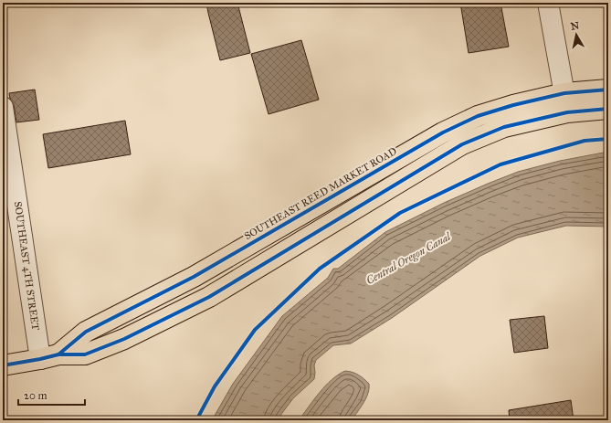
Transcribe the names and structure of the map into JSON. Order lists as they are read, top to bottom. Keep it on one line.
{"streets":{"street":["SOUTHEAST 4TH STREET"],"cycle path":["SOUTHEAST REED MARKET ROAD"]},"water":["Central Oregon Canal"],"scale_bar":"20 m","north":"top"}
